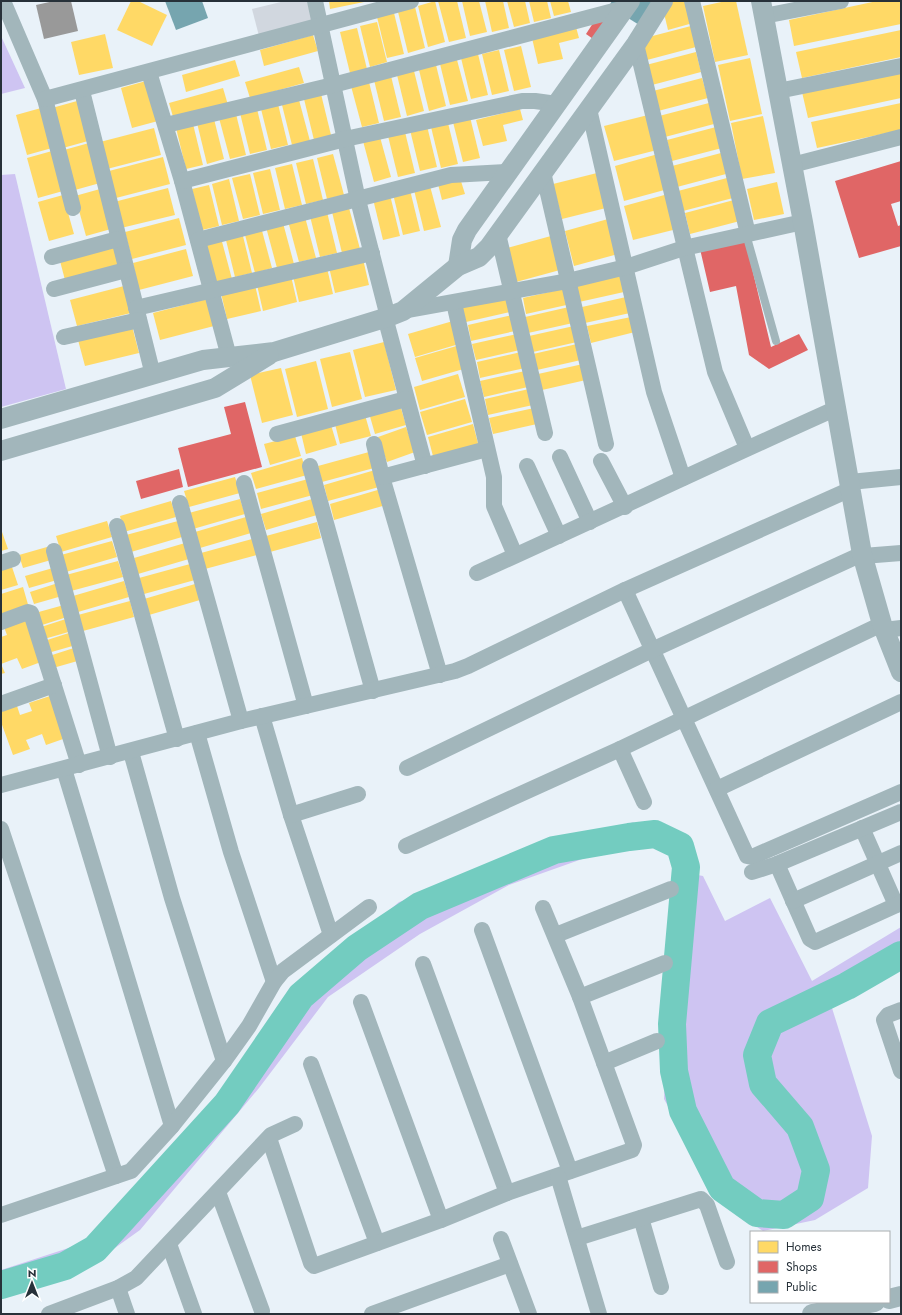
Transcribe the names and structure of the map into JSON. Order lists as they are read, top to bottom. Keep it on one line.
{"legend":["Homes","Shops","Public"],"north":"top"}
